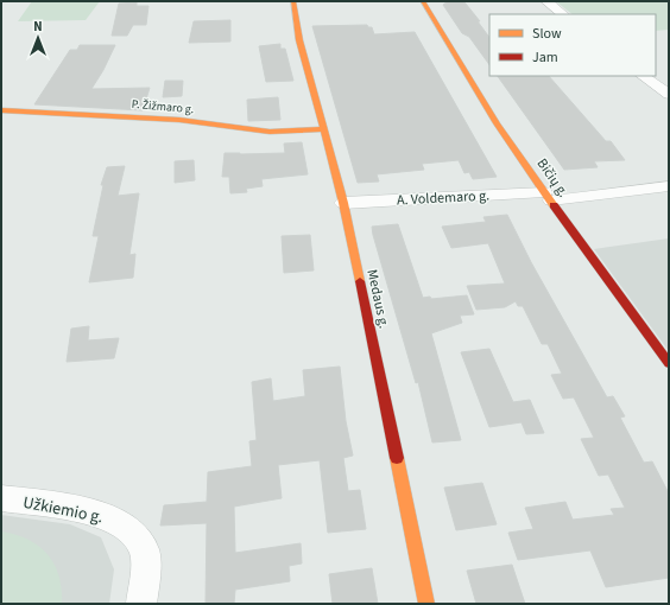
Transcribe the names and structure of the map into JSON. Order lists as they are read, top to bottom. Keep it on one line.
{"streets":{"street":["P. Žižmaro g.","Bičių g.","A. Voldemaro g.","Medaus g.","Užkiemio g."]},"crossings":[["P. Žižmaro g.","Medaus g."],["Bičių g.","A. Voldemaro g."],["A. Voldemaro g.","Medaus g."]],"legend":["Slow","Jam"],"north":"top"}
